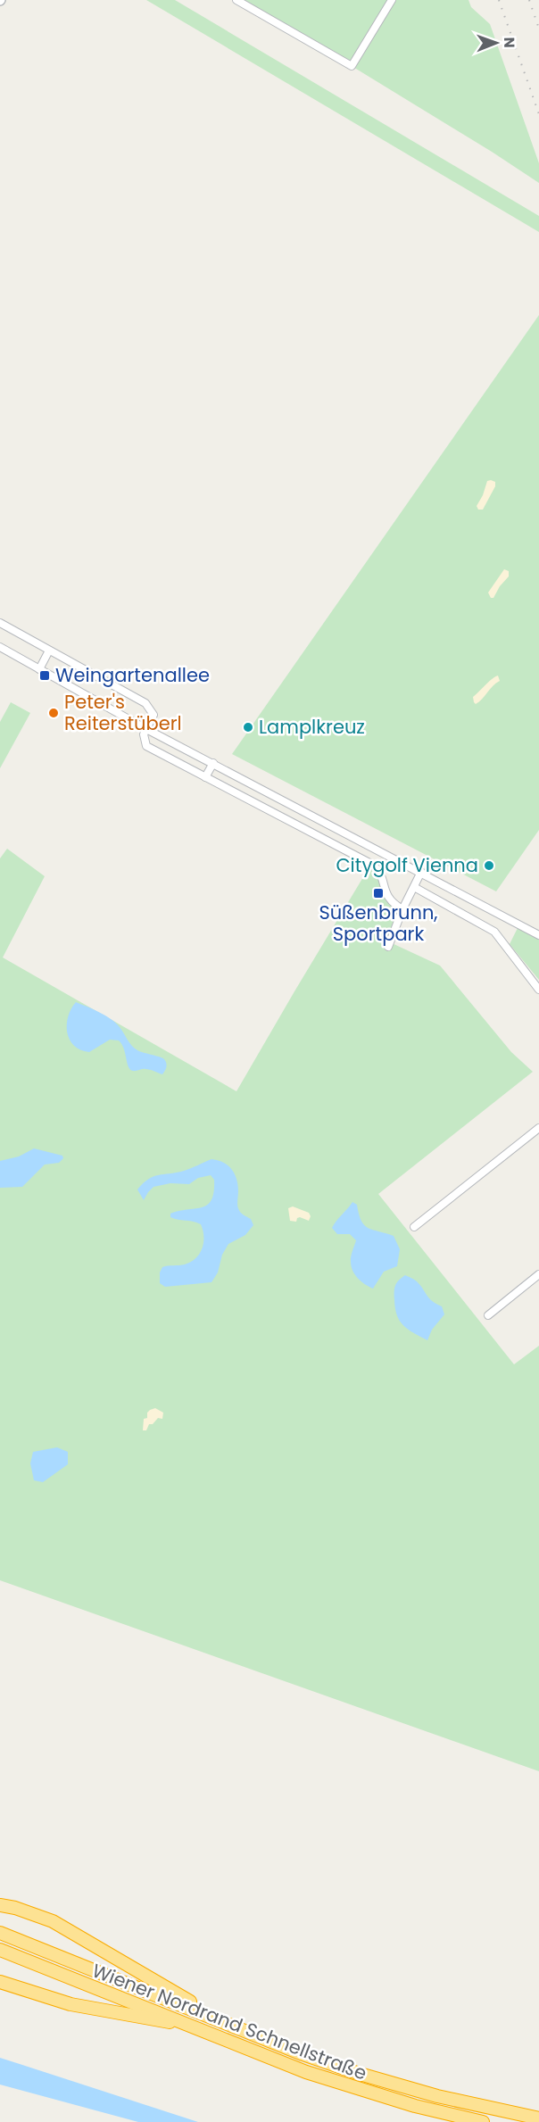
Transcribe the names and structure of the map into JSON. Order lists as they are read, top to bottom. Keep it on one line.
{"streets":{"highway":["Wiener Nordrand Schnellstraße"]},"places":{"transit":["Weingartenallee","Süßenbrunn, Sportpark"],"other":["Peter's Reiterstüberl","Lamplkreuz","Citygolf Vienna"]},"north":"right"}
